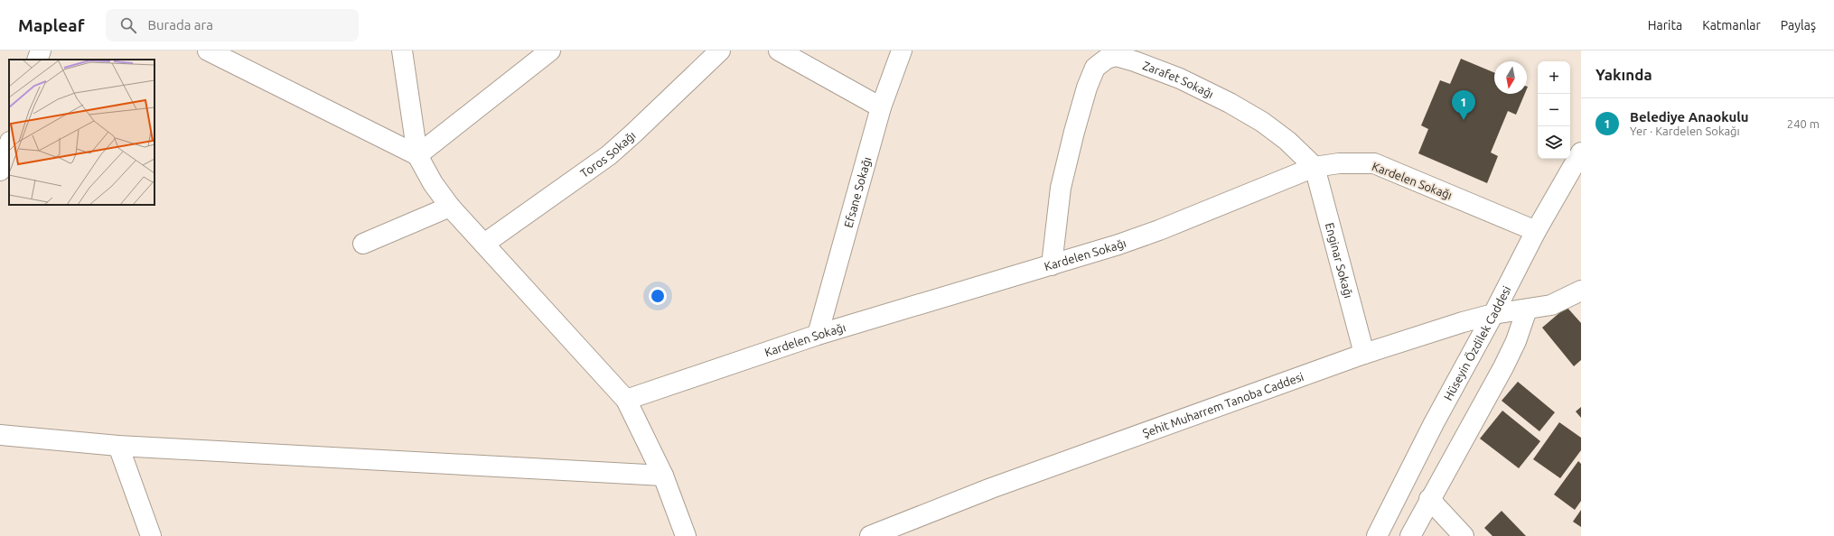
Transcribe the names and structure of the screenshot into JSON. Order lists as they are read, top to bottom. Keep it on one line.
{"streets":{"street":["Zarafet Sokağı","Toros Sokağı","Kardelen Sokağı","Efsane Sokağı","Enginar Sokağı","Hüseyin Özdilek Caddesi","Şehit Muharrem Tanoba Caddesi"]},"crossings":[["Zarafet Sokağı","Kardelen Sokağı"],["Zarafet Sokağı","Enginar Sokağı"],["Kardelen Sokağı","Efsane Sokağı"],["Kardelen Sokağı","Enginar Sokağı"],["Kardelen Sokağı","Hüseyin Özdilek Caddesi"],["Enginar Sokağı","Şehit Muharrem Tanoba Caddesi"],["Hüseyin Özdilek Caddesi","Şehit Muharrem Tanoba Caddesi"]],"north":"bottom","page":{"header":"Mapleaf","search":"Burada ara","nav":["Harita","Katmanlar","Paylaş"],"heading":"Yakında","map_buttons":["+","−"],"pins":"1","list":[{"mark":"1","name":"Belediye Anaokulu","note":"Yer · Kardelen Sokağı","value":"240 m"}]}}
